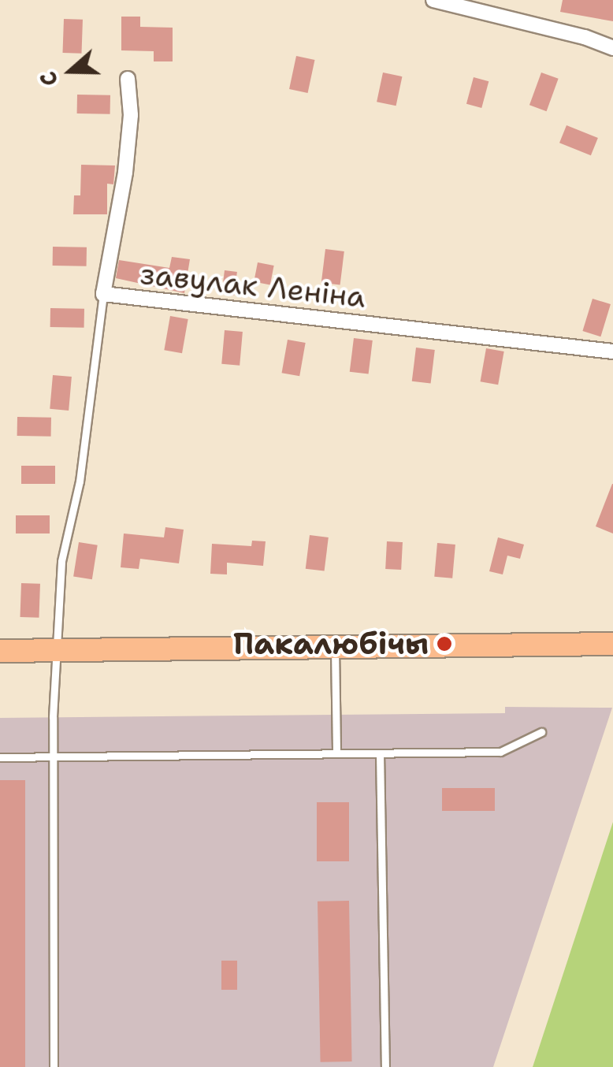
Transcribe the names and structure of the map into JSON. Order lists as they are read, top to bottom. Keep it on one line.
{"streets":{"street":["завулак Леніна"]},"places":["Пакалюбічы"],"north":"left"}
